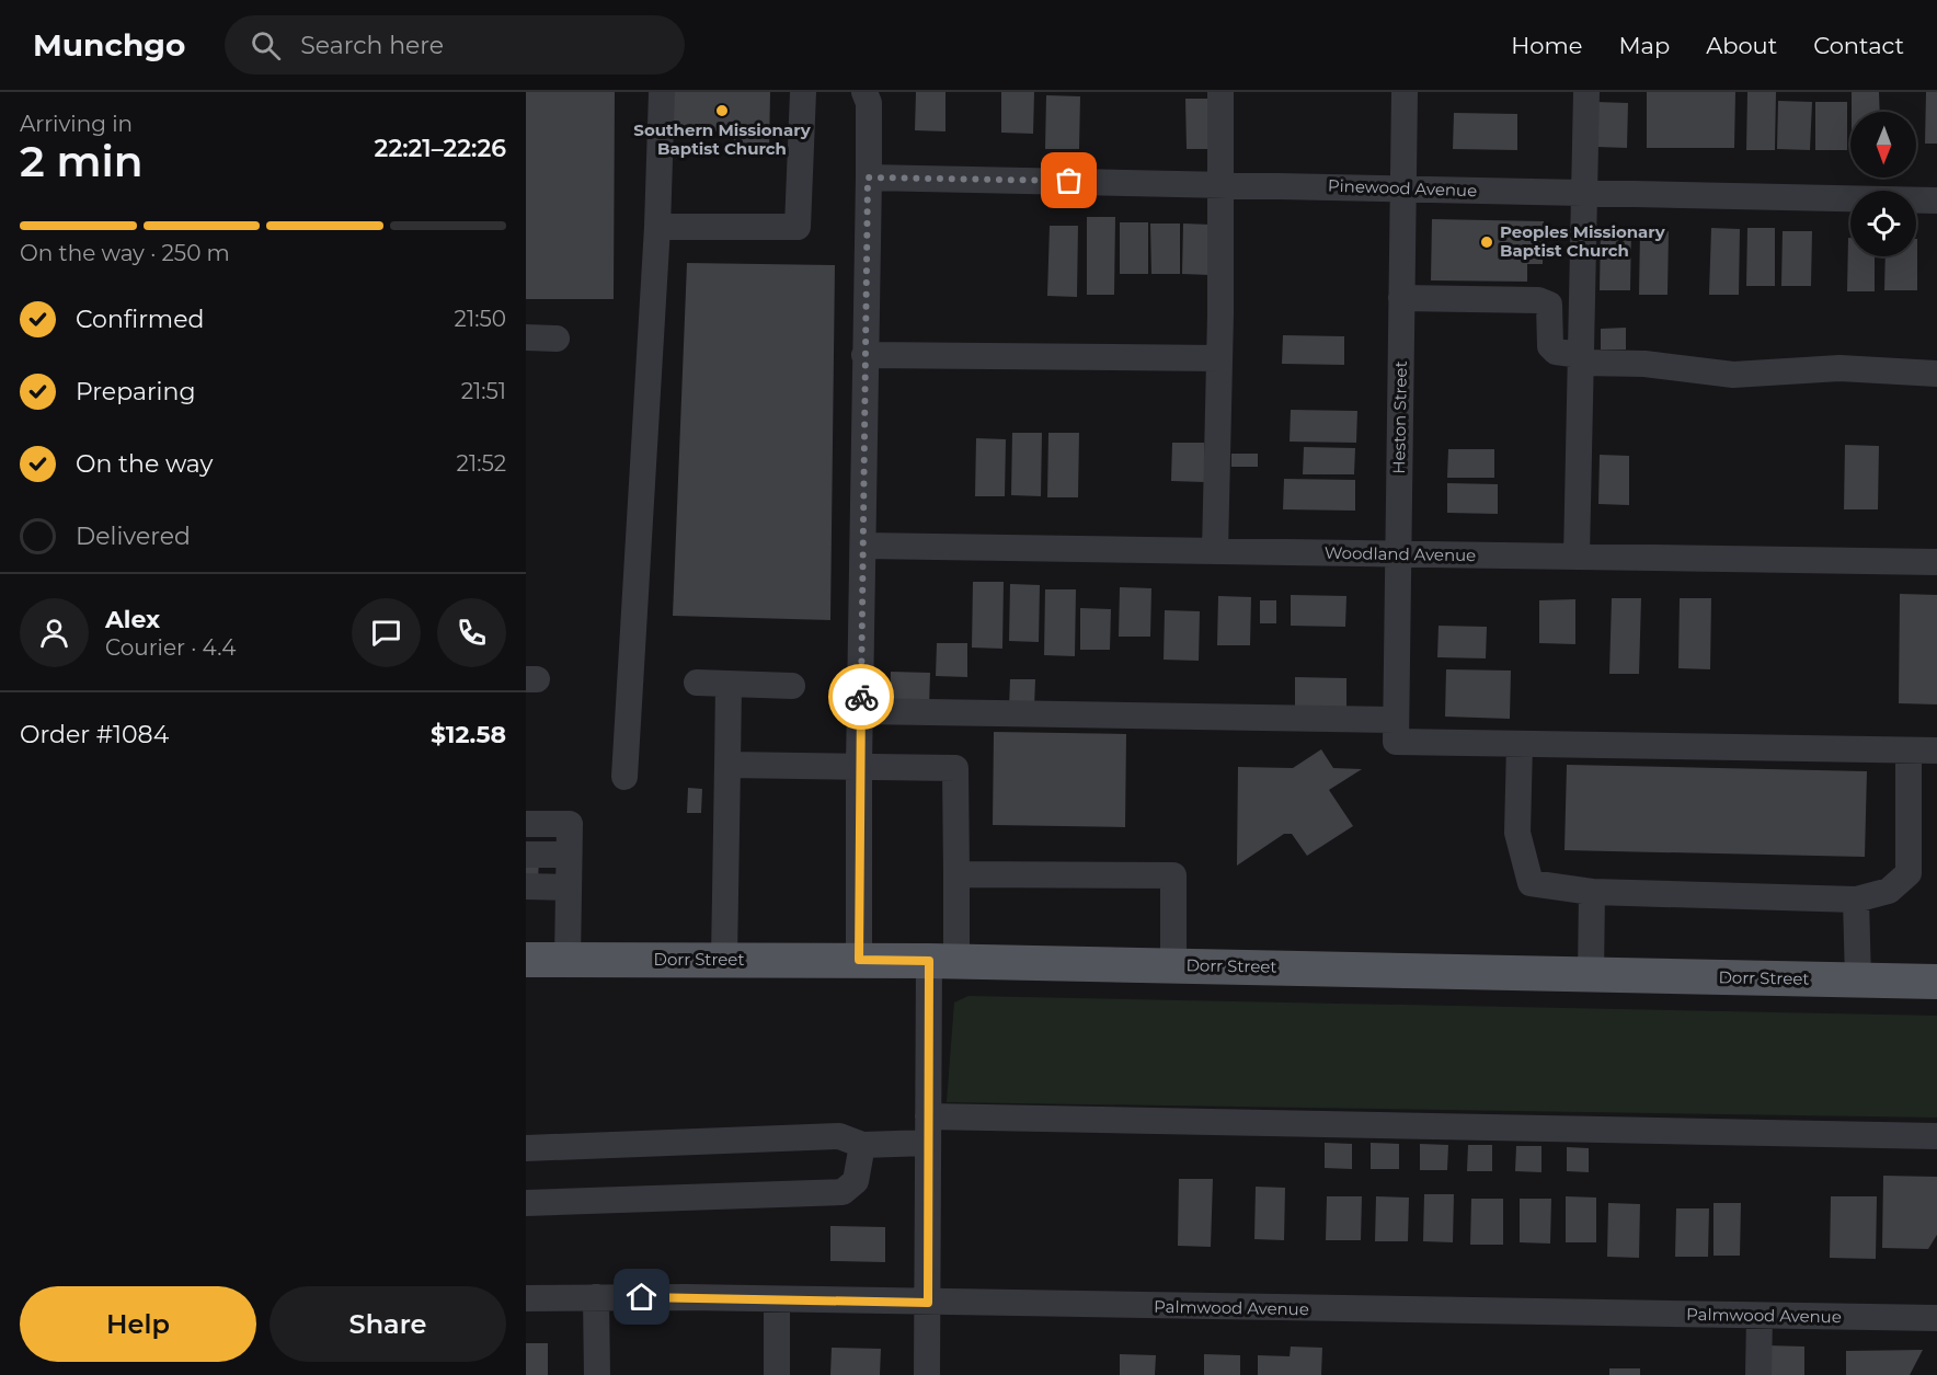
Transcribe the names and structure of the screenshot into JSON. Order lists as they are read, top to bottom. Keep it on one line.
{"streets":{"main road":["Dorr Street"],"street":["Pinewood Avenue","Heston Street","Woodland Avenue","Palmwood Avenue"]},"crossings":[["Pinewood Avenue","Heston Street"],["Heston Street","Woodland Avenue"]],"places":["Southern Missionary Baptist Church","Peoples Missionary Baptist Church"],"north":"bottom","page":{"header":"Munchgo","search":"Search here","nav":["Home","Map","About","Contact"],"heading":["2 min","Arriving in","22:21–22:26"],"panel":["Alex","Courier · 4.4","Order #1084","$12.58"],"bar":"On the way · 250 m","list":[["Confirmed","21:50"],["Preparing","21:51"],["On the way","21:52"],"Delivered"],"buttons":["Help","Share"]}}
